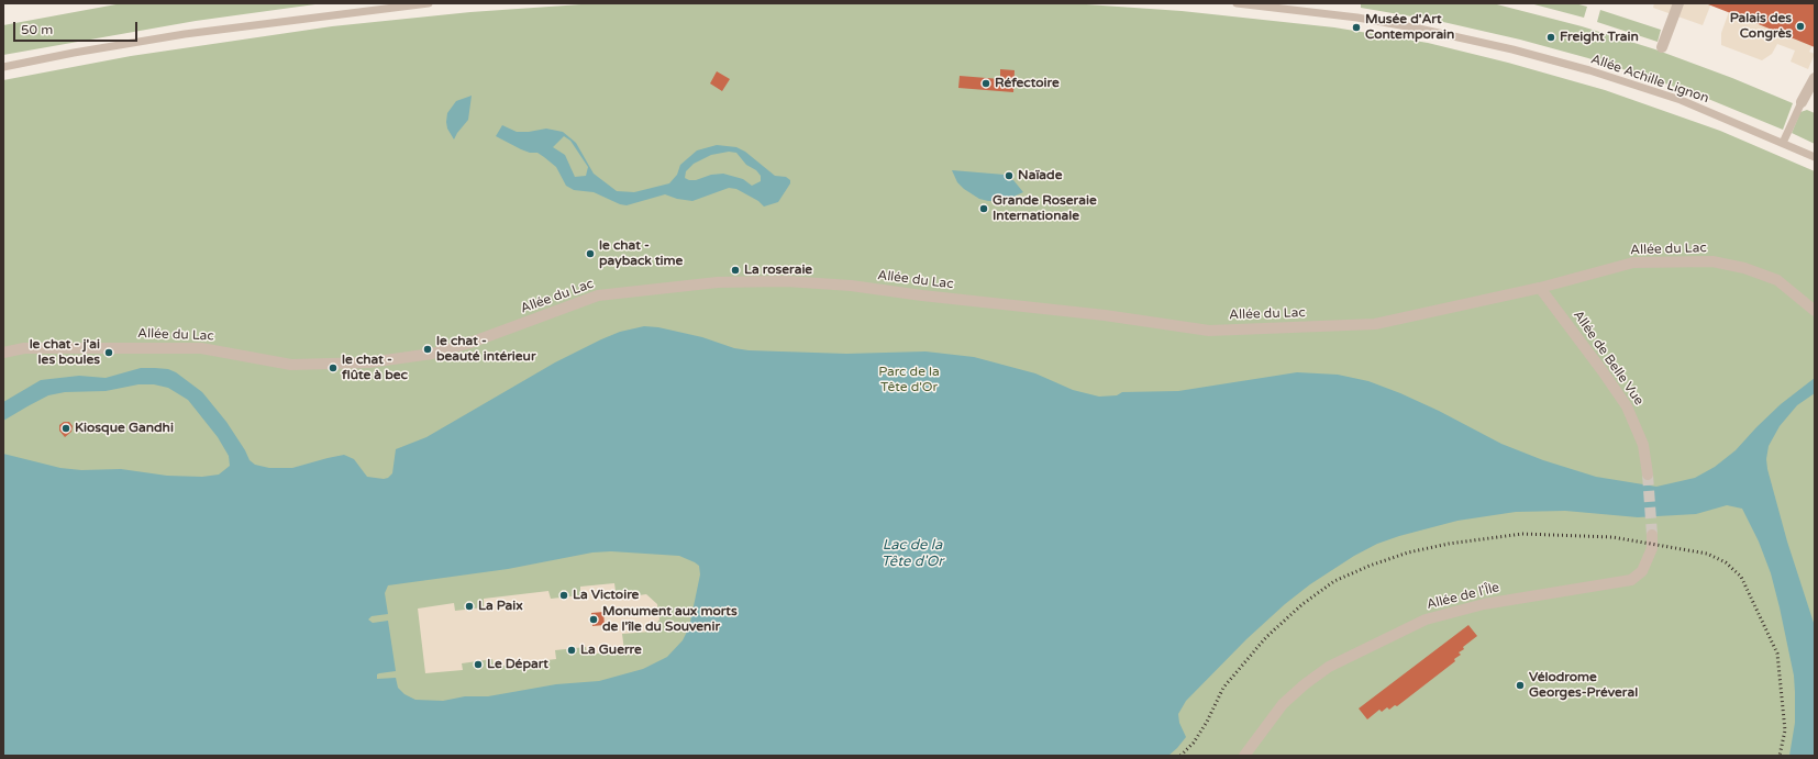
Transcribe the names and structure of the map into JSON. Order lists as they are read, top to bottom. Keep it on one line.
{"streets":{"street":["Allée du Lac","Allée de Belle Vue","Allée de l'Île"],"lane":["Allée Achille Lignon"]},"crossings":[["Allée du Lac","Allée de Belle Vue"]],"water":["Lac de la Tête d'Or"],"parks":["Parc de la Tête d'Or"],"places":["Palais des Congrès","Musée d'Art Contemporain","Freight Train","Réfectoire","Naïade","Grande Roseraie Internationale","le chat - payback time","La roseraie","le chat - beauté intérieur","le chat - j'ai les boules","le chat - flûte à bec","Kiosque Gandhi","La Victoire","La Paix","Monument aux morts de l'île du Souvenir","La Guerre","Le Départ","Vélodrome Georges-Préveral"],"scale_bar":"50 m"}
